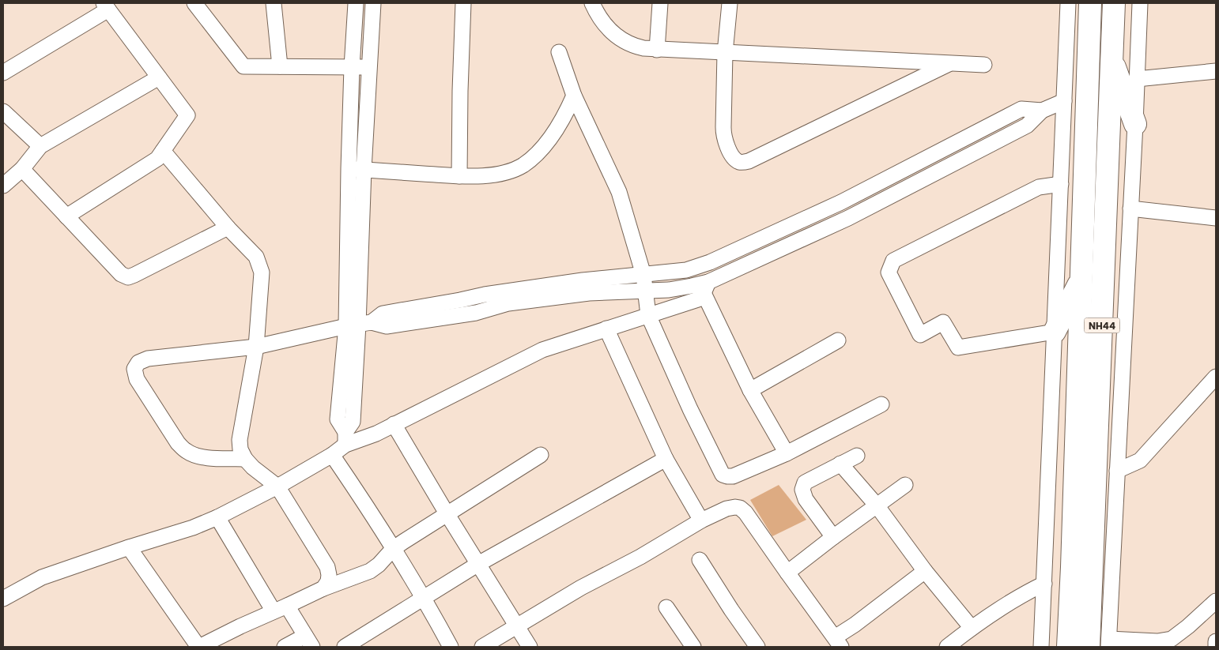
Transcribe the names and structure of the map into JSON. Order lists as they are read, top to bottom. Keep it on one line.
{"streets":{"highway":["NH44"]}}
